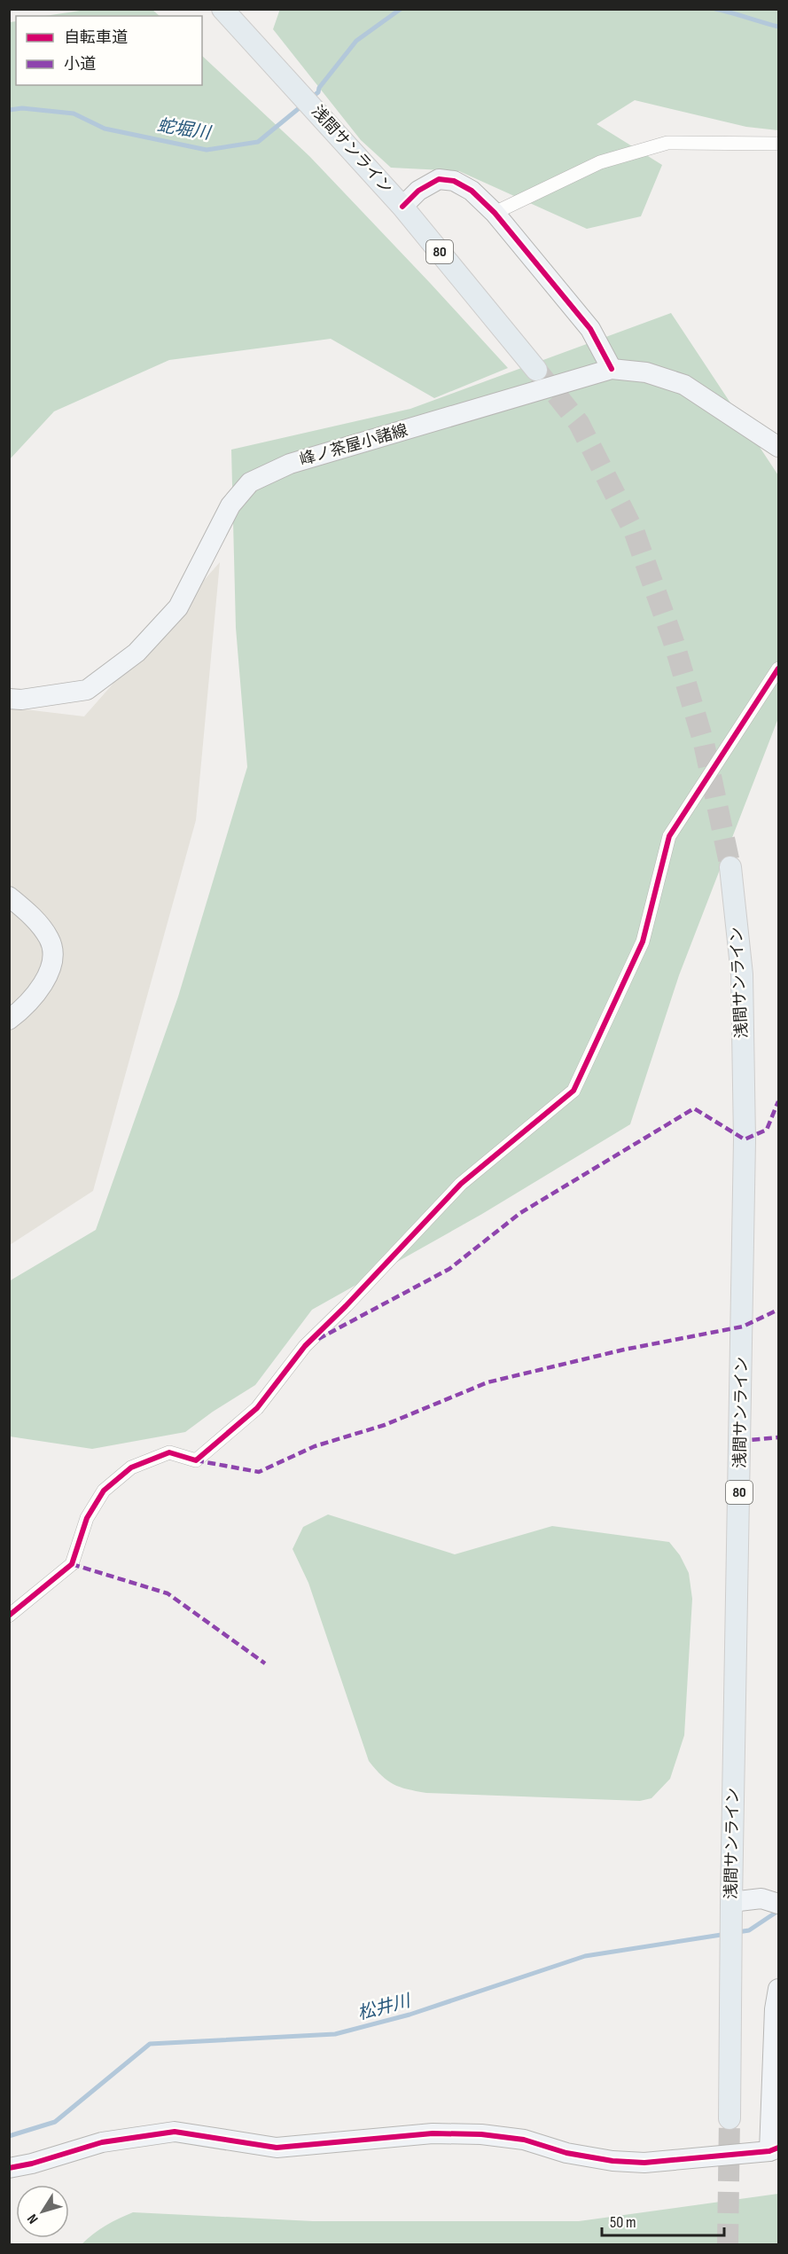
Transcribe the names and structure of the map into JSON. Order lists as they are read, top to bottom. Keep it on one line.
{"streets":{"main road":["浅間サンライン","80"],"street":["峰ノ茶屋小諸線"]},"water":["蛇堀川","松井川"],"legend":["自転車道","小道"],"scale_bar":"50 m","north":"bottom left"}
